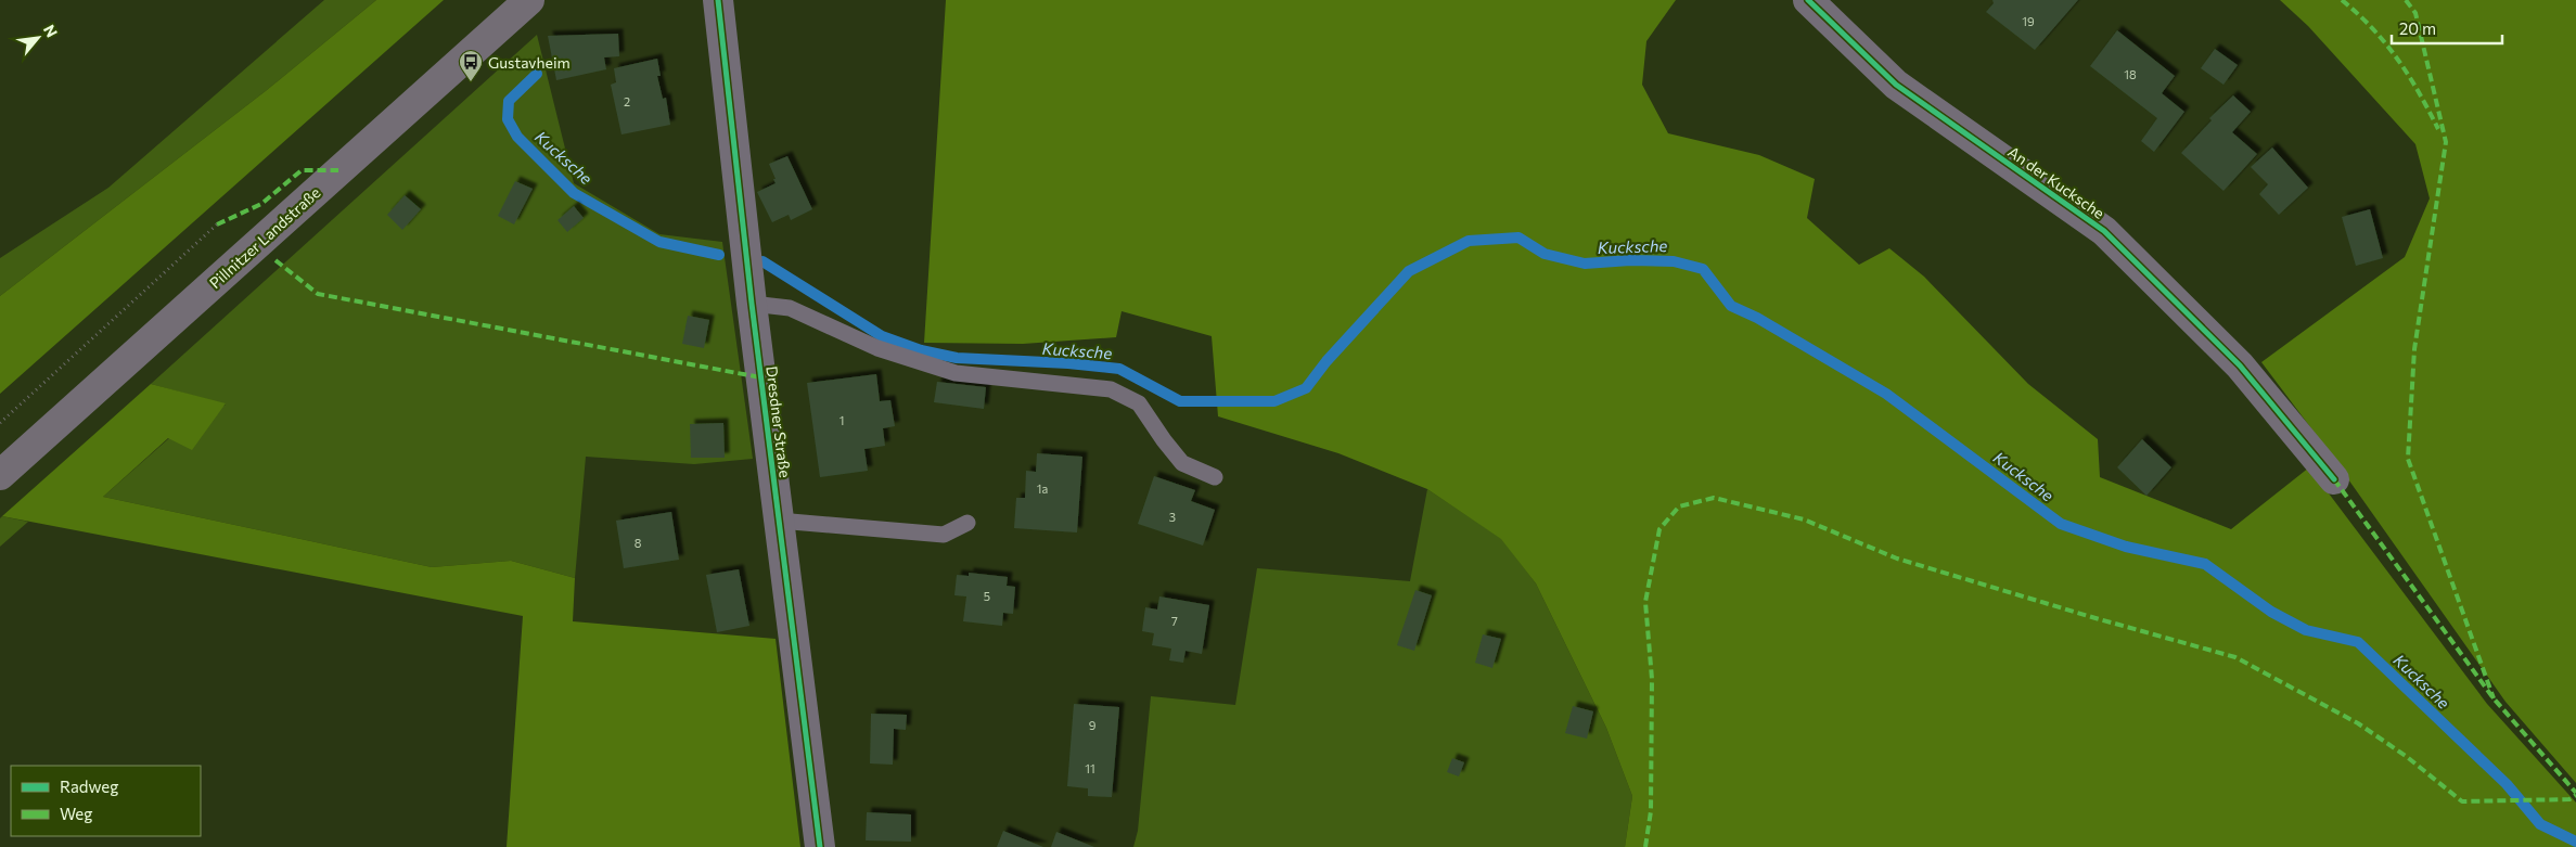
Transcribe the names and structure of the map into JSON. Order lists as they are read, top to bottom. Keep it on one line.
{"streets":{"main road":["Pillnitzer Landstraße"],"street":["An der Kucksche","Dresdner Straße"]},"water":["Kucksche"],"places":{"bus stop":["Gustavheim"]},"house_numbers":["19","18","2","1","1a","3","8","5","7","9","11"],"legend":["Radweg","Weg"],"scale_bar":"20 m","north":"top right"}
